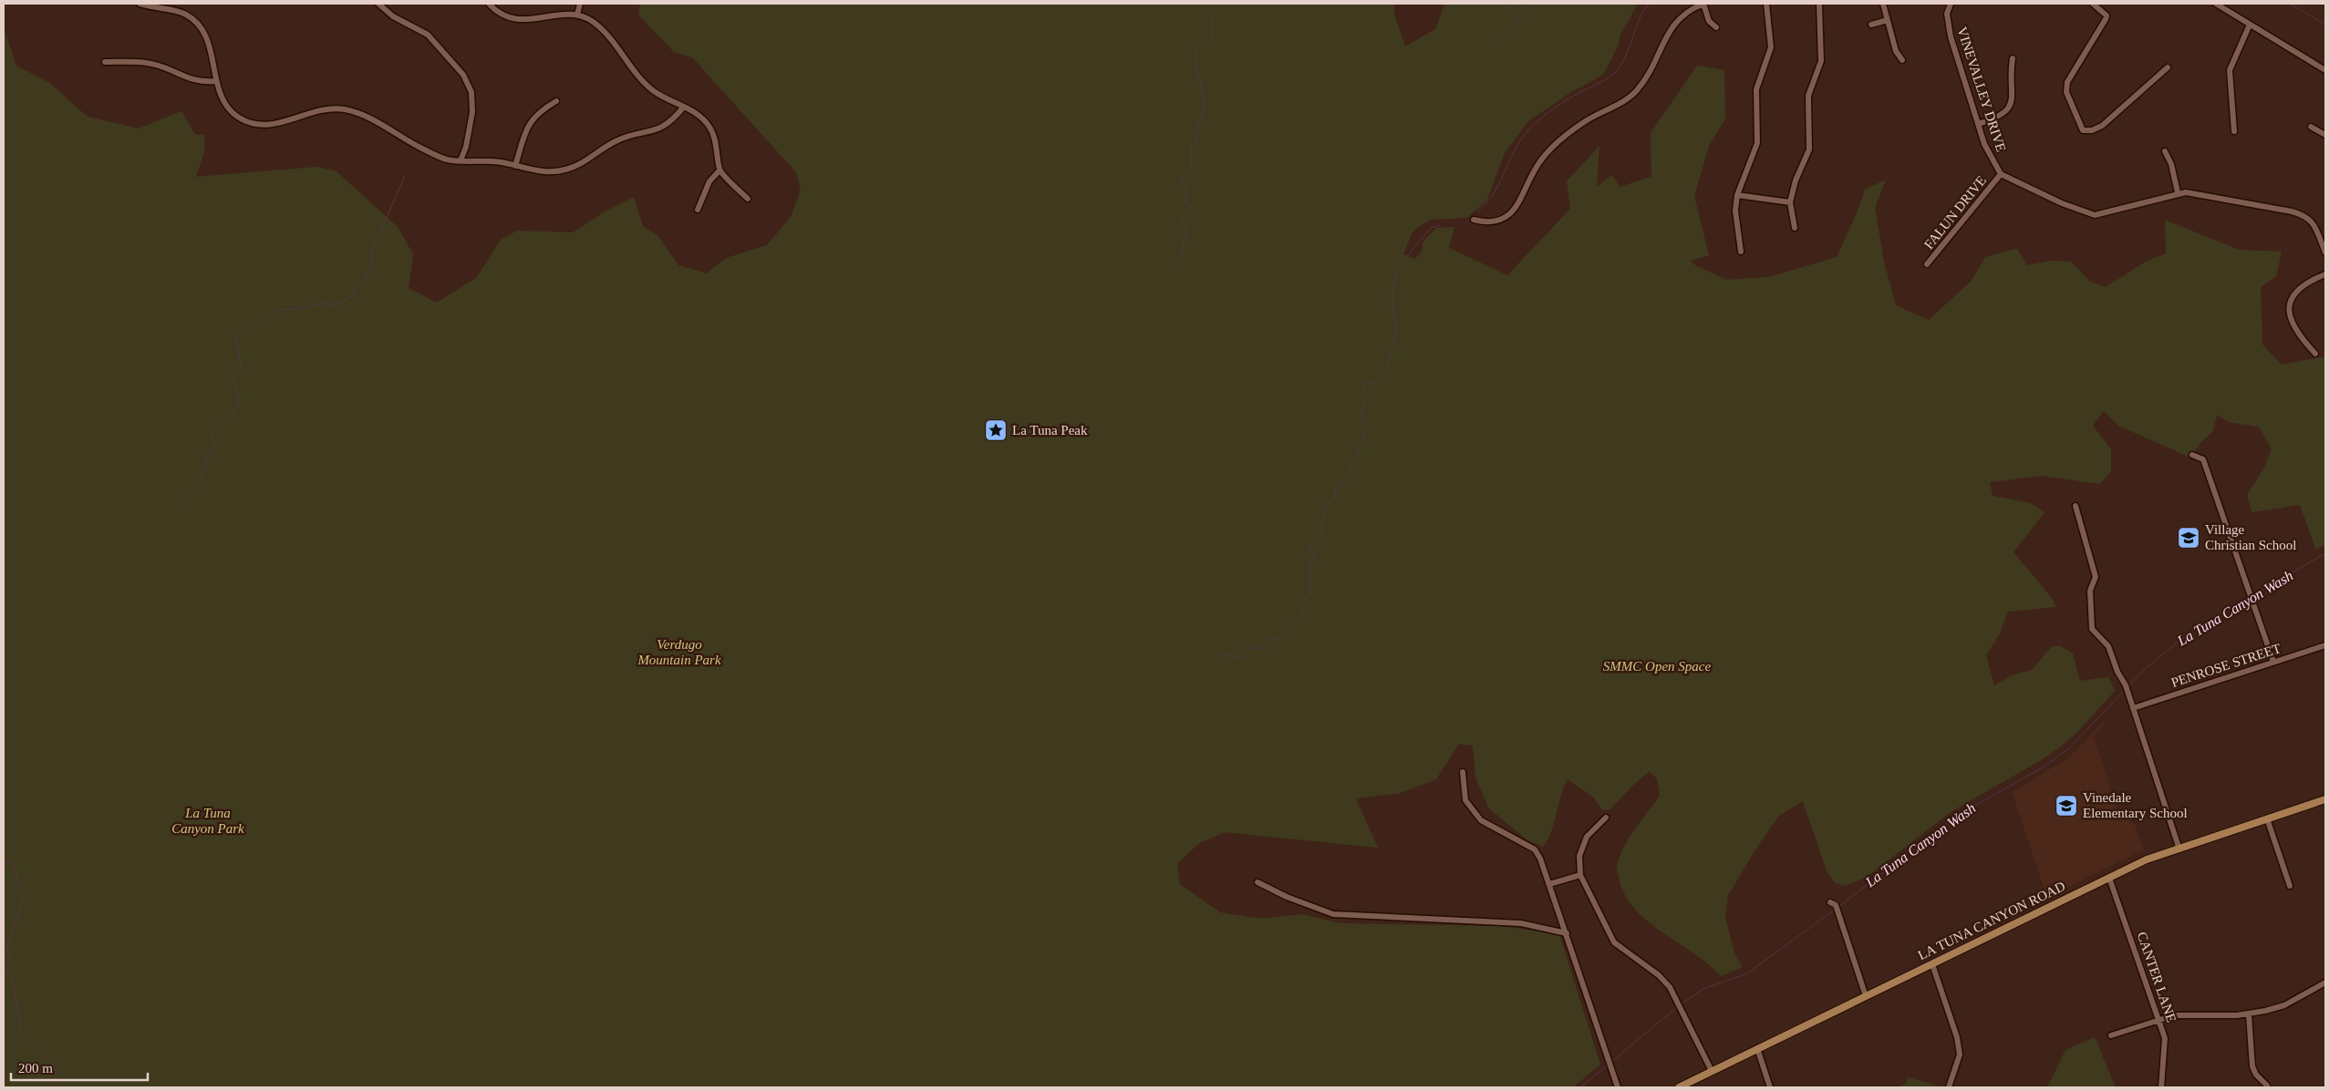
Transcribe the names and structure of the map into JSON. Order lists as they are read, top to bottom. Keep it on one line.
{"streets":{"main road":["LA TUNA CANYON ROAD"],"street":["VINEVALLEY DRIVE","FALUN DRIVE","PENROSE STREET","CANTER LANE"]},"crossings":[["VINEVALLEY DRIVE","FALUN DRIVE"],["LA TUNA CANYON ROAD","CANTER LANE"]],"water":["La Tuna Canyon Wash"],"parks":["Verdugo Mountain Park","SMMC Open Space","La Tuna Canyon Park"],"places":{"place":["La Tuna Peak"],"school or university":["Village Christian School","Vinedale Elementary School"]},"scale_bar":"200 m"}
